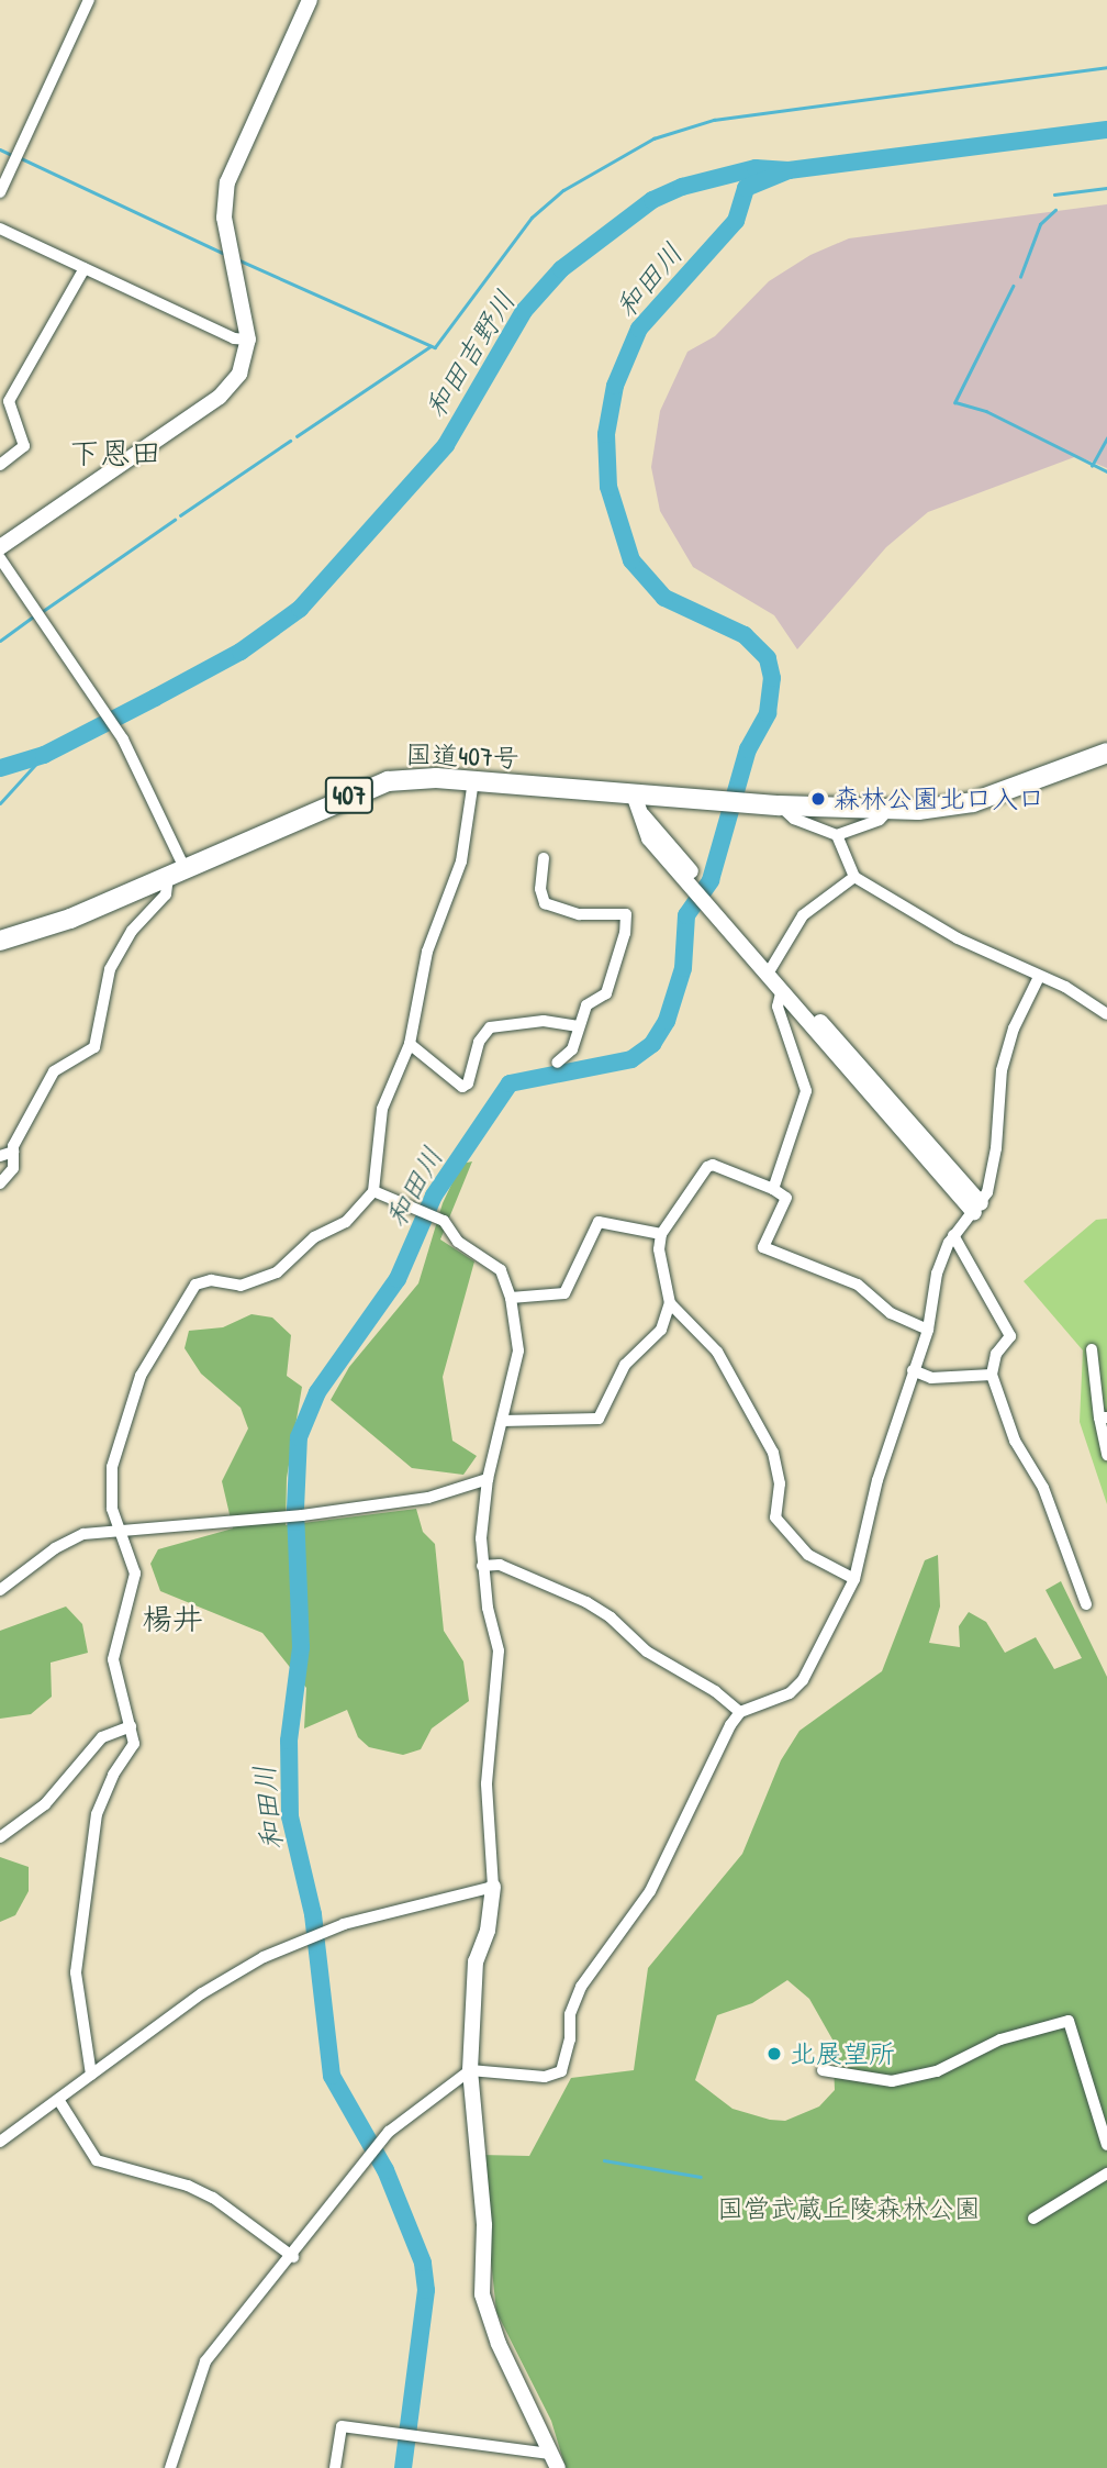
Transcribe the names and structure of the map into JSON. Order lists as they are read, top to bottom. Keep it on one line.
{"streets":{"highway":["国道407号","407"]},"districts":["下恩田","楊井"],"water":["和田川","和田吉野川"],"parks":["国営武蔵丘陵森林公園"],"places":["森林公園北口入口","北展望所"]}
